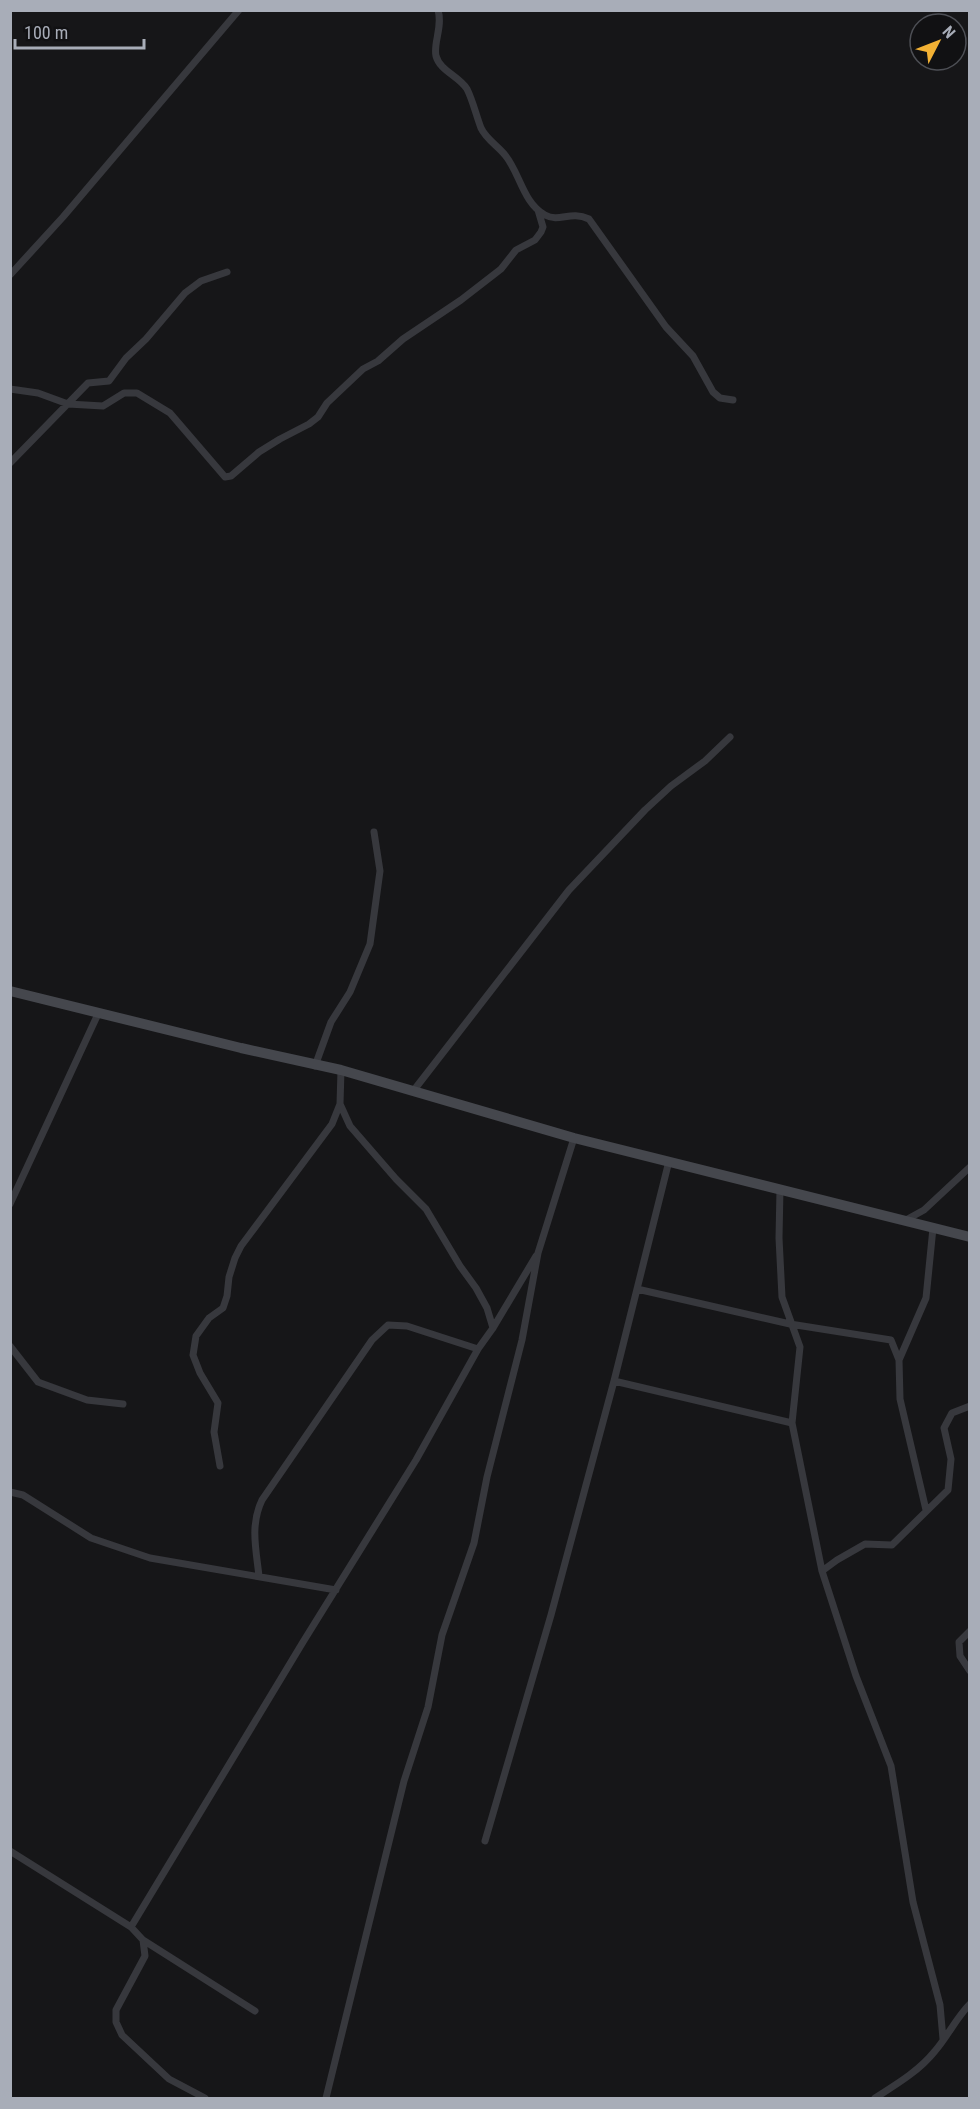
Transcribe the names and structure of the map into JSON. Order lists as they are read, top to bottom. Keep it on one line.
{"scale_bar":"100 m","north":"top right"}
